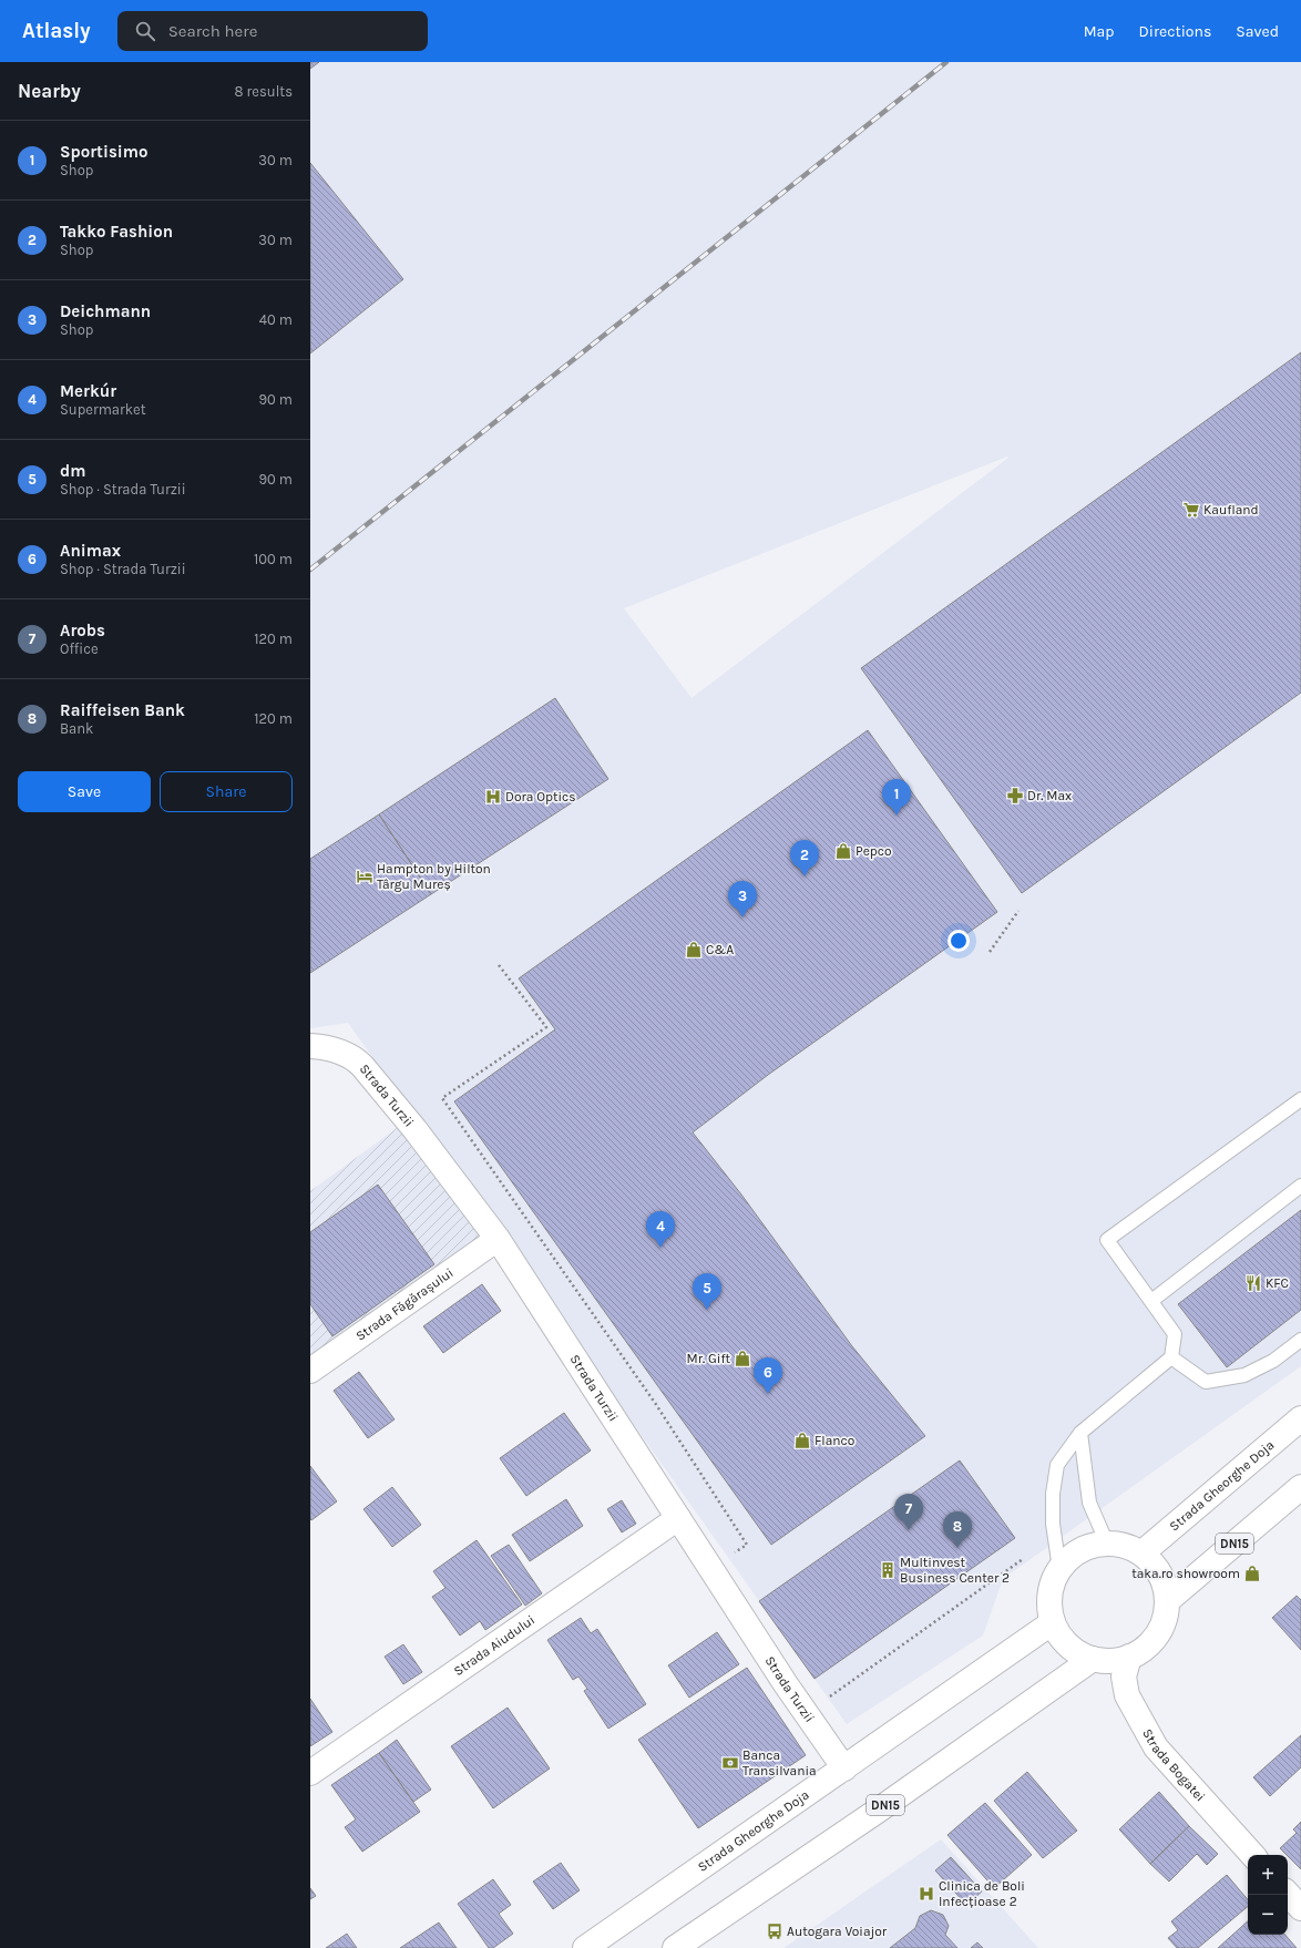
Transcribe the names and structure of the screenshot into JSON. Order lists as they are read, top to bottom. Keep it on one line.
{"streets":{"street":["Strada Turzii","Strada Făgărașului","Strada Gheorghe Doja","DN15","Strada Aiudului","Strada Bogatei"]},"crossings":[["Strada Turzii","Strada Făgărașului"],["Strada Turzii","Strada Gheorghe Doja"],["Strada Turzii","Strada Aiudului"],["Strada Gheorghe Doja","DN15"],["Strada Gheorghe Doja","Strada Bogatei"],["DN15","Strada Bogatei"]],"places":{"supermarket":["Kaufland"],"pharmacy":["Dr. Max"],"hospital":["Dora Optics","Clinica de Boli Infecțioase 2"],"shop":["Pepco","C&A","Mr. Gift","Flanco","taka.ro showroom"],"hotel":["Hampton by Hilton Târgu Mureș"],"restaurant":["KFC"],"building":["Multinvest Business Center 2"],"bank":["Banca Transilvania"],"bus stop":["Autogara Voiajor"]},"page":{"header":"Atlasly","search":"Search here","nav":["Map","Directions","Saved"],"heading":["Nearby","8 results"],"list":[{"mark":"1","name":"Sportisimo","note":"Shop","value":"30 m"},{"mark":"2","name":"Takko Fashion","note":"Shop","value":"30 m"},{"mark":"3","name":"Deichmann","note":"Shop","value":"40 m"},{"mark":"4","name":"Merkúr","note":"Supermarket","value":"90 m"},{"mark":"5","name":"dm","note":"Shop · Strada Turzii","value":"90 m"},{"mark":"6","name":"Animax","note":"Shop · Strada Turzii","value":"100 m"},{"mark":"7","name":"Arobs","note":"Office","value":"120 m"},{"mark":"8","name":"Raiffeisen Bank","note":"Bank","value":"120 m"}],"buttons":["Save","Share"],"pins":["1","2","3","4","5","6","7","8"],"map_buttons":["+","−"]}}
